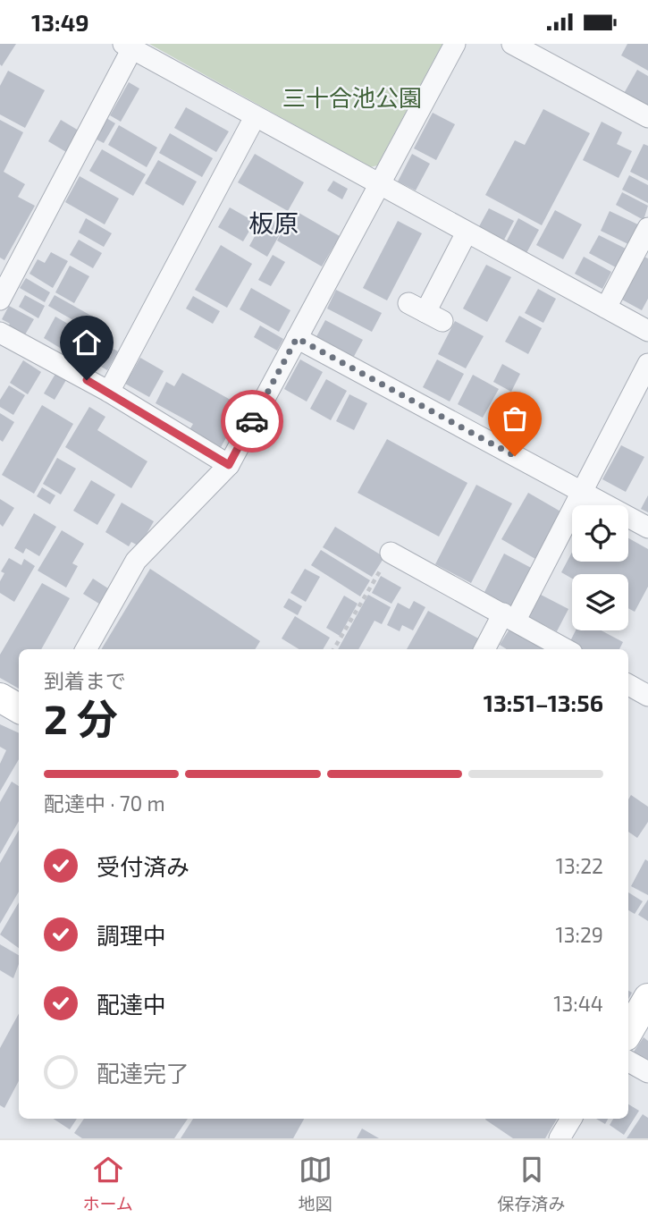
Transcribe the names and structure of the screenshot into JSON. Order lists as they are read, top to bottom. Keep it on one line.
{"districts":["板原"],"parks":["三十合池公園"],"page":{"status":"13:49","heading":["2 分","到着まで","13:51–13:56"],"bar":"配達中 · 70 m","list":[["受付済み","13:22"],["調理中","13:29"],["配達中","13:44"],"配達完了"],"tabs":["ホーム","地図","保存済み"]}}
